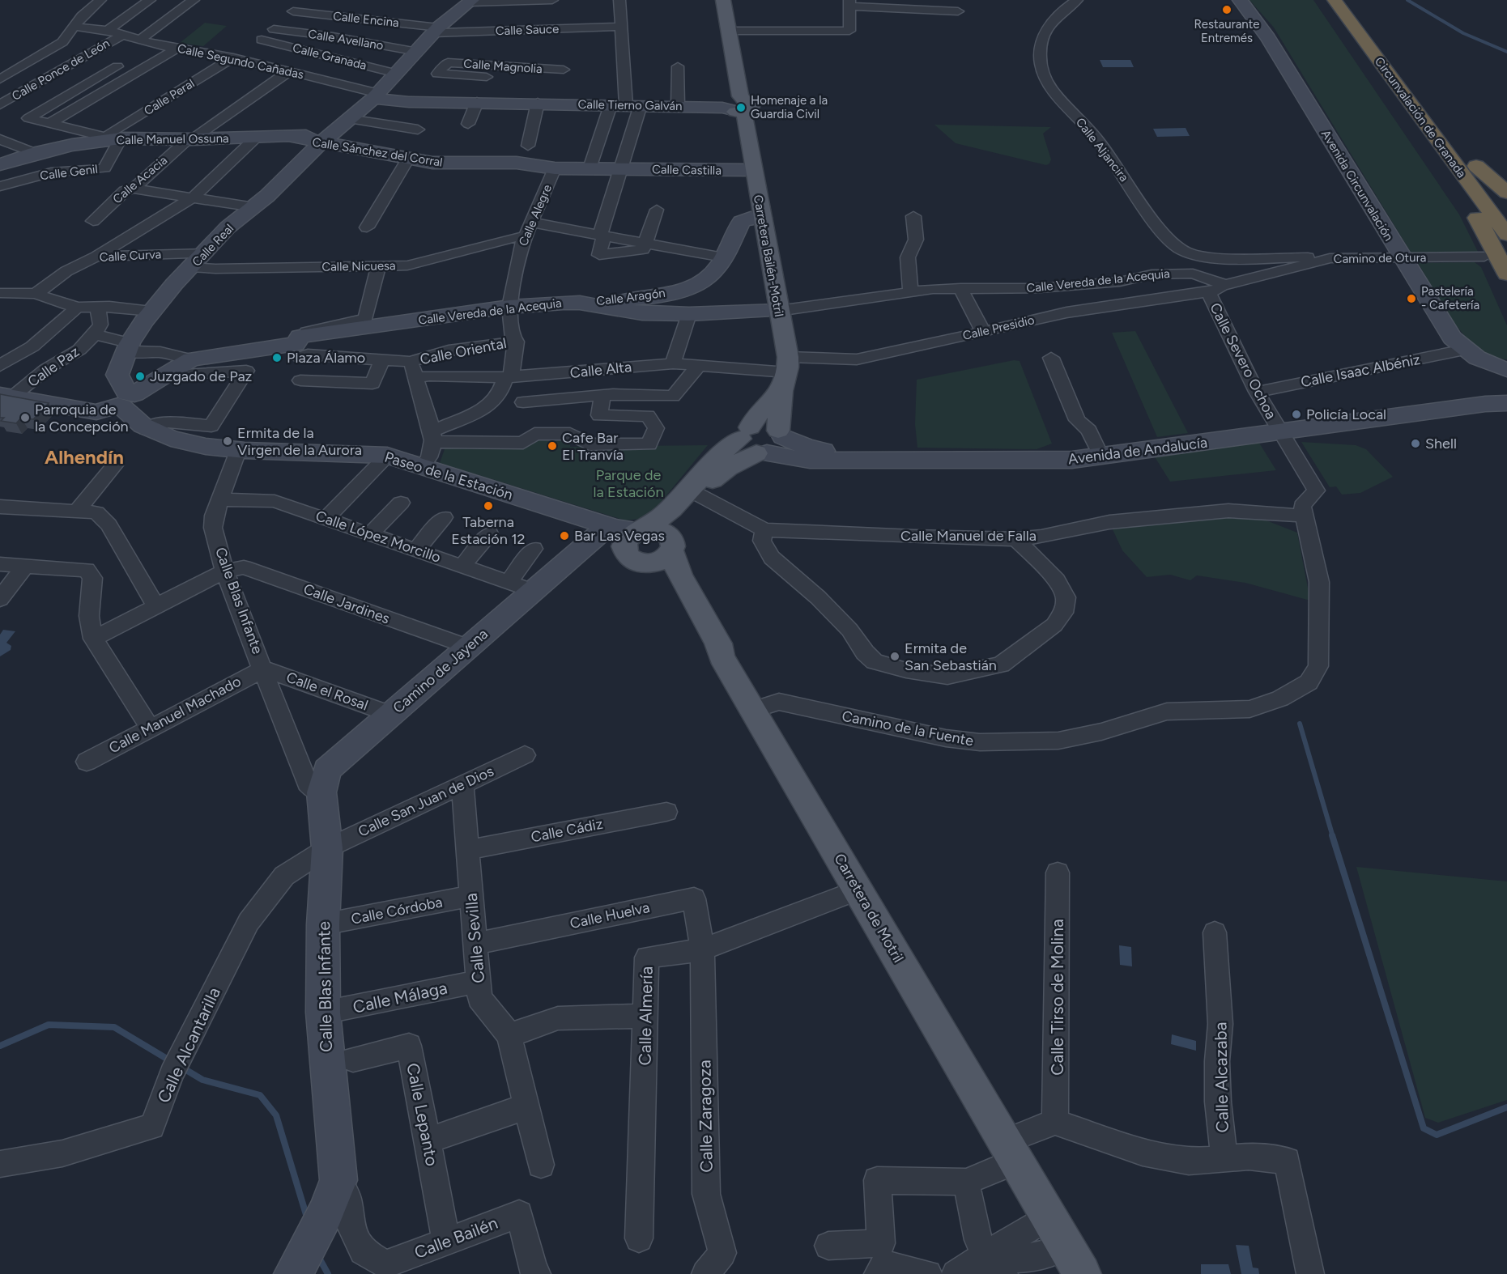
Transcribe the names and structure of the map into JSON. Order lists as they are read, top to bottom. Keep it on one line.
{"streets":{"highway":["Circunvalación de Granada"],"main road":["Carretera Bailén-Motril","Carretera de Motril"],"street":["Calle Encina","Calle Sauce","Calle Avellano","Calle Granada","Calle Segundo Cañadas","Calle Magnolia","Calle Ponce de León","Calle Peral","Calle Tierno Galván","Calle Manuel Ossuna","Calle Aljancira","Calle Sánchez del Corral","Calle Castilla","Calle Genil","Calle Acacia","Avenida Circunvalación","Calle Alegre","Calle Real","Calle Curva","Camino de Otura","Calle Nicuesa","Calle Vereda de la Acequia","Calle Aragón","Calle Presidio","Calle Oriental","Calle Severo Ochoa","Calle Paz","Calle Alta","Calle Isaac Albéniz","Avenida de Andalucía","Paseo de la Estación","Calle Manuel de Falla","Calle López Morcillo","Calle Blas Infante","Calle Jardines","Camino de Jayena","Calle el Rosal","Calle Manuel Machado","Camino de la Fuente","Calle San Juan de Dios","Calle Cádiz","Calle Córdoba","Calle Huelva","Calle Sevilla","Calle Málaga","Calle Tirso de Molina","Calle Almería","Calle Alcantarilla","Calle Alcazaba","Calle Lepanto","Calle Zaragoza","Calle Bailén"]},"crossings":[["Calle Encina","Calle Sauce"],["Calle Encina","Calle Peral"],["Calle Encina","Calle Real"],["Calle Sauce","Calle Real"],["Calle Avellano","Calle Granada"],["Calle Avellano","Calle Magnolia"],["Calle Avellano","Calle Peral"],["Calle Avellano","Calle Real"],["Calle Granada","Calle Magnolia"],["Calle Granada","Calle Peral"],["Calle Granada","Calle Real"],["Calle Segundo Cañadas","Calle Ponce de León"],["Calle Segundo Cañadas","Calle Peral"],["Calle Segundo Cañadas","Calle Tierno Galván"],["Calle Segundo Cañadas","Calle Acacia"],["Calle Segundo Cañadas","Calle Real"],["Calle Magnolia","Calle Real"],["Calle Peral","Calle Manuel Ossuna"],["Calle Peral","Calle Genil"],["Calle Tierno Galván","Calle Real"],["Calle Tierno Galván","Carretera Bailén-Motril"],["Calle Manuel Ossuna","Calle Sánchez del Corral"],["Calle Manuel Ossuna","Calle Genil"],["Calle Manuel Ossuna","Calle Acacia"],["Calle Aljancira","Camino de Otura"],["Calle Aljancira","Calle Vereda de la Acequia"],["Calle Aljancira","Calle Severo Ochoa"],["Calle Sánchez del Corral","Calle Castilla"],["Calle Sánchez del Corral","Calle Alegre"],["Calle Sánchez del Corral","Calle Real"],["Calle Castilla","Carretera Bailén-Motril"],["Avenida Circunvalación","Camino de Otura"],["Avenida Circunvalación","Calle Isaac Albéniz"],["Avenida Circunvalación","Avenida de Andalucía"],["Calle Alegre","Calle Nicuesa"],["Calle Alegre","Calle Vereda de la Acequia"],["Calle Alegre","Calle Oriental"],["Calle Alegre","Calle Alta"],["Calle Real","Calle Curva"],["Calle Real","Calle Nicuesa"],["Calle Real","Paseo de la Estación"],["Carretera Bailén-Motril","Calle Vereda de la Acequia"],["Carretera Bailén-Motril","Calle Aragón"],["Carretera Bailén-Motril","Calle Presidio"],["Carretera Bailén-Motril","Calle Alta"],["Carretera Bailén-Motril","Avenida de Andalucía"],["Camino de Otura","Calle Vereda de la Acequia"],["Camino de Otura","Calle Severo Ochoa"],["Calle Vereda de la Acequia","Calle Aragón"],["Calle Vereda de la Acequia","Calle Severo Ochoa"],["Calle Presidio","Calle Severo Ochoa"],["Calle Presidio","Calle Alta"],["Calle Oriental","Calle Alta"],["Calle Severo Ochoa","Calle Isaac Albéniz"],["Calle Severo Ochoa","Avenida de Andalucía"],["Paseo de la Estación","Calle Blas Infante"],["Paseo de la Estación","Camino de Jayena"],["Paseo de la Estación","Carretera de Motril"],["Calle Manuel de Falla","Camino de la Fuente"],["Calle López Morcillo","Calle Blas Infante"],["Calle López Morcillo","Camino de Jayena"],["Calle Blas Infante","Calle Jardines"],["Calle Blas Infante","Camino de Jayena"],["Calle Blas Infante","Calle el Rosal"],["Calle Blas Infante","Calle Manuel Machado"],["Calle Blas Infante","Calle San Juan de Dios"],["Calle Blas Infante","Calle Córdoba"],["Calle Blas Infante","Calle Málaga"],["Calle Blas Infante","Calle Alcantarilla"],["Calle Blas Infante","Calle Bailén"],["Calle Jardines","Camino de Jayena"],["Camino de Jayena","Calle el Rosal"],["Camino de Jayena","Carretera de Motril"],["Calle el Rosal","Calle Manuel Machado"],["Camino de la Fuente","Carretera de Motril"],["Calle San Juan de Dios","Calle Sevilla"],["Calle San Juan de Dios","Calle Alcantarilla"],["Calle Cádiz","Calle Sevilla"],["Carretera de Motril","Calle Almería"],["Calle Córdoba","Calle Sevilla"],["Calle Huelva","Calle Sevilla"],["Calle Huelva","Calle Almería"],["Calle Huelva","Calle Zaragoza"],["Calle Sevilla","Calle Málaga"],["Calle Almería","Calle Zaragoza"],["Calle Lepanto","Calle Bailén"]],"districts":["Alhendín"],"parks":["Parque de la Estación"],"places":["Restaurante Entremés","Homenaje a la Guardia Civil","Pastelería - Cafetería","Plaza Álamo","Juzgado de Paz","Policía Local","Parroquia de la Concepción","Ermita de la Virgen de la Aurora","Shell","Cafe Bar El Tranvía","Taberna Estación 12","Bar Las Vegas","Ermita de San Sebastián"]}
